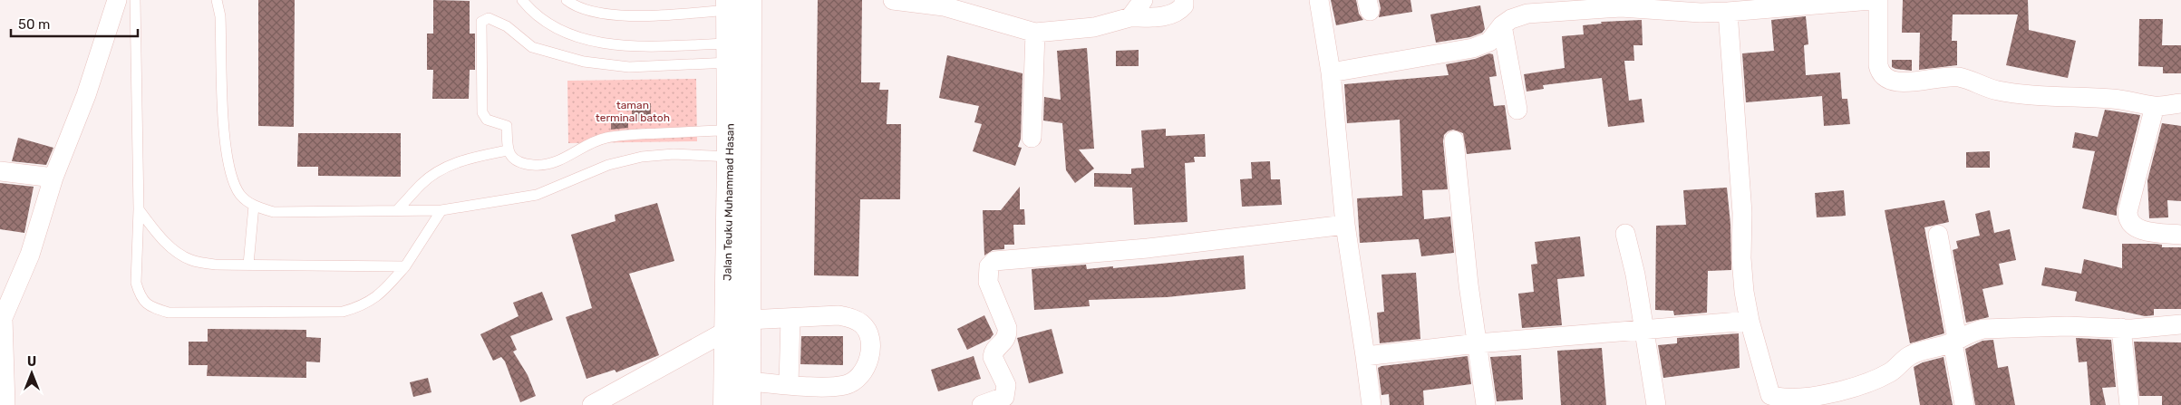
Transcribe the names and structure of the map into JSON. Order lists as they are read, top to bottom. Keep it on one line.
{"streets":{"highway":["Jalan Teuku Muhammad Hasan"]},"parks":["taman terminal batoh"],"scale_bar":"50 m","north":"top"}
